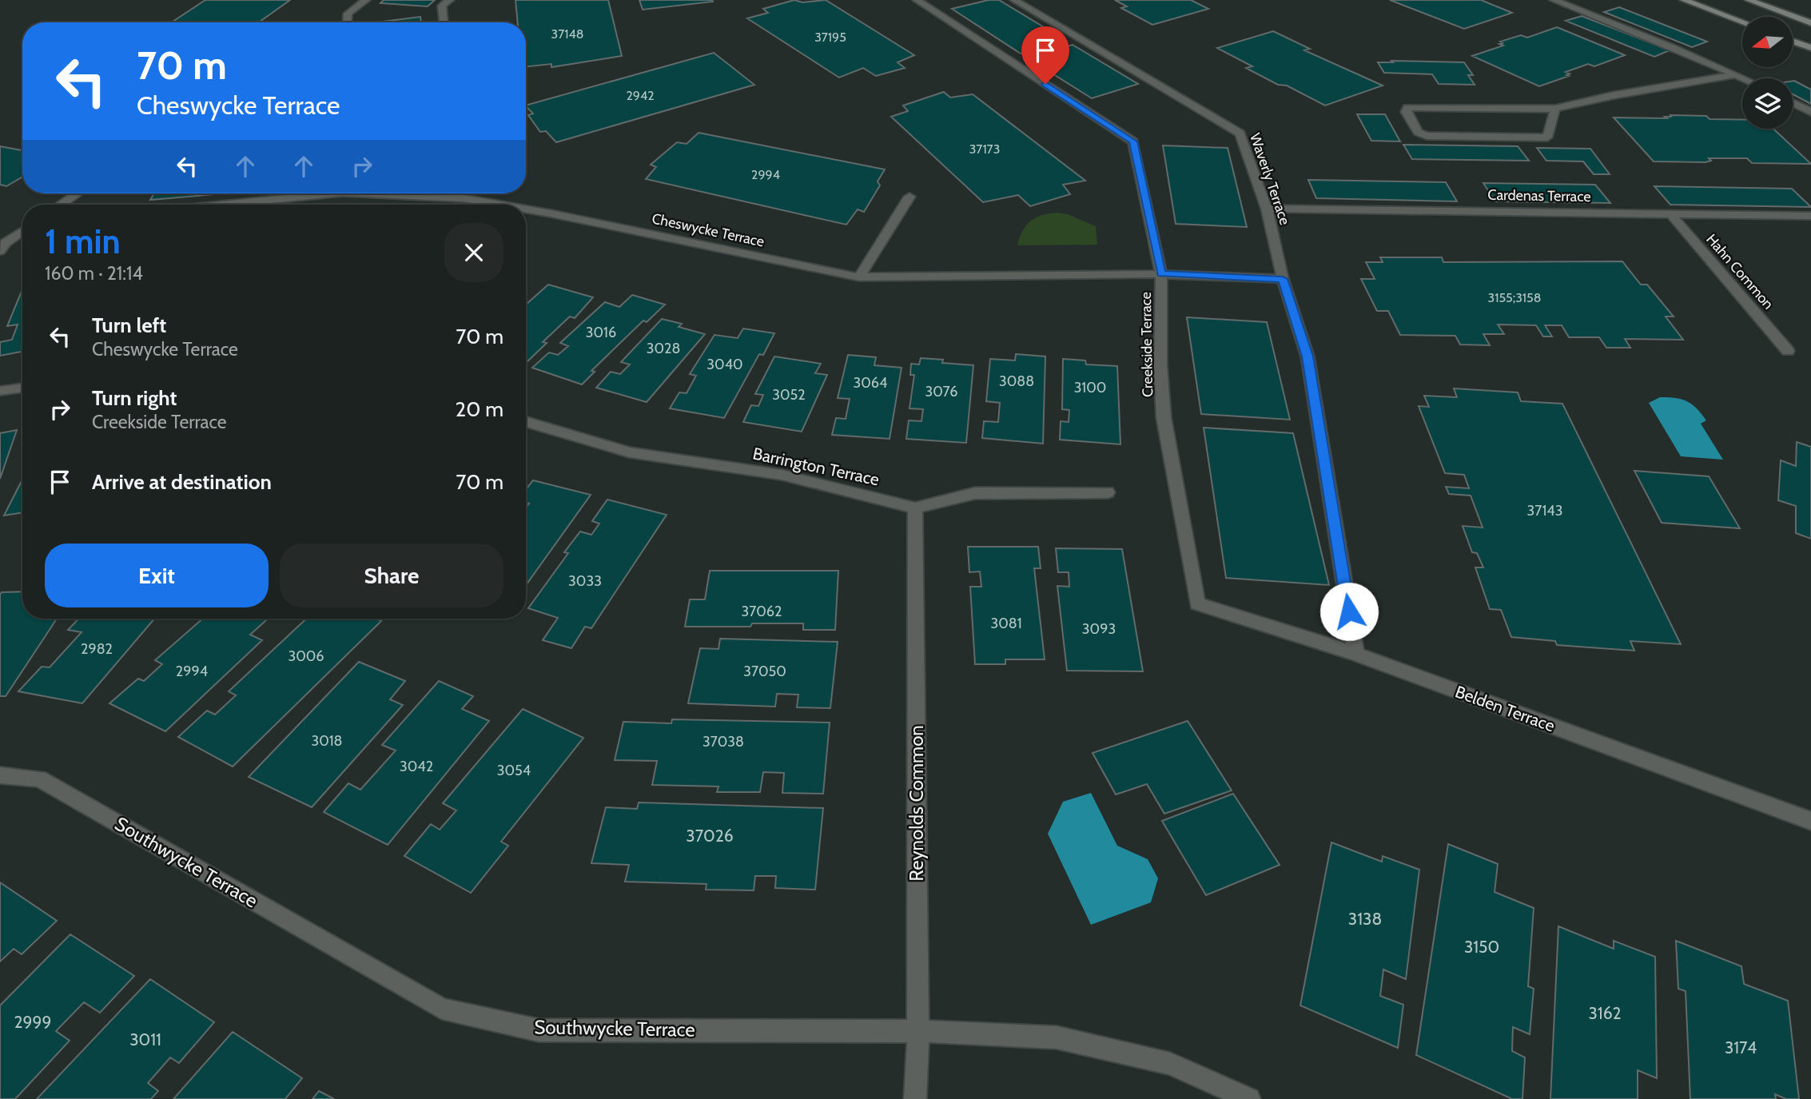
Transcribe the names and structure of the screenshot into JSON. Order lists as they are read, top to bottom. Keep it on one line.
{"streets":{"street":["Waverly Terrace","Cardenas Terrace","Cheswycke Terrace","Hahn Common","Creekside Terrace","Barrington Terrace","Belden Terrace","Reynolds Common","Southwycke Terrace"]},"crossings":[["Waverly Terrace","Cardenas Terrace"],["Waverly Terrace","Cheswycke Terrace"],["Waverly Terrace","Belden Terrace"],["Cardenas Terrace","Hahn Common"],["Cheswycke Terrace","Creekside Terrace"],["Creekside Terrace","Belden Terrace"],["Barrington Terrace","Reynolds Common"],["Reynolds Common","Southwycke Terrace"]],"house_numbers":["37148","37195","2942","37173","2994","3155;3158","3016","3028","3040","3088","3064","3100","3076","3052","37143","3033","37062","3081","3093","2982","3006","2994","37050","3018","37038","3042","3054","37026","3138","3150","3162","2999","3011","3174"],"north":"left","page":{"turn":["70 m","Cheswycke Terrace"],"heading":["1 min","160 m · 21:14"],"list":[{"name":"Turn left","note":"Cheswycke Terrace","value":"70 m"},{"name":"Turn right","note":"Creekside Terrace","value":"20 m"},{"name":"Arrive at destination","value":"70 m"}],"buttons":["Exit","Share"]}}
